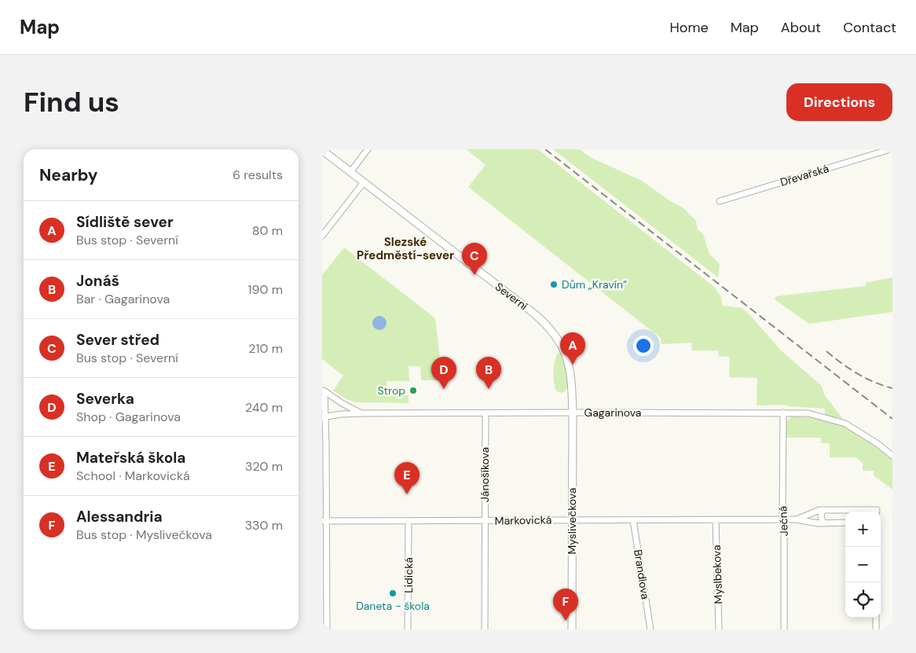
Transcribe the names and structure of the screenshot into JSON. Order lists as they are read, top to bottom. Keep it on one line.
{"streets":{"street":["Dřevařská","Severní","Gagarinova","Jánošíkova","Markovická","Myslivečkova","Ječná","Brandlova","Myslbekova","Lidická"]},"crossings":[["Severní","Gagarinova"],["Severní","Myslivečkova"],["Gagarinova","Jánošíkova"],["Gagarinova","Myslivečkova"],["Gagarinova","Ječná"],["Jánošíkova","Markovická"],["Markovická","Myslivečkova"],["Markovická","Ječná"],["Markovická","Brandlova"],["Markovická","Myslbekova"],["Markovická","Lidická"]],"districts":["Slezské Předměstí-sever"],"places":["Dům „Kravín“","Strop","Daneta - škola"],"page":{"header":"Map","nav":["Home","Map","About","Contact"],"buttons":"Directions","title":"Find us","heading":["Nearby","6 results"],"list":[{"mark":"A","name":"Sídliště sever","note":"Bus stop · Severní","value":"80 m"},{"mark":"B","name":"Jonáš","note":"Bar · Gagarinova","value":"190 m"},{"mark":"C","name":"Sever střed","note":"Bus stop · Severní","value":"210 m"},{"mark":"D","name":"Severka","note":"Shop · Gagarinova","value":"240 m"},{"mark":"E","name":"Mateřská škola","note":"School · Markovická","value":"320 m"},{"mark":"F","name":"Alessandria","note":"Bus stop · Myslivečkova","value":"330 m"}],"pins":["C","A","B","D","E","F"],"map_buttons":["+","−"]}}
